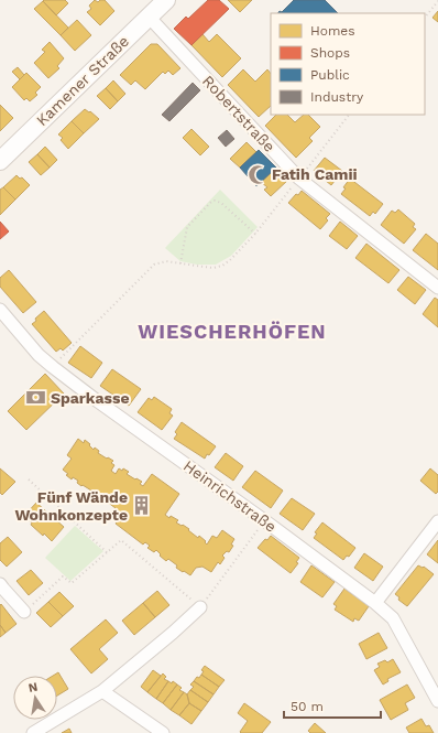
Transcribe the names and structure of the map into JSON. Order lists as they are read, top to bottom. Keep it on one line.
{"streets":{"main road":["Kamener Straße"],"street":["Robertstraße","Heinrichstraße"]},"crossings":[["Kamener Straße","Robertstraße"]],"districts":["WIESCHERHÖFEN"],"places":{"mosque":["Fatih Camii"],"bank":["Sparkasse"],"building":["Fünf Wände Wohnkonzepte"]},"legend":["Homes","Shops","Public","Industry"],"scale_bar":"50 m","north":"top"}
